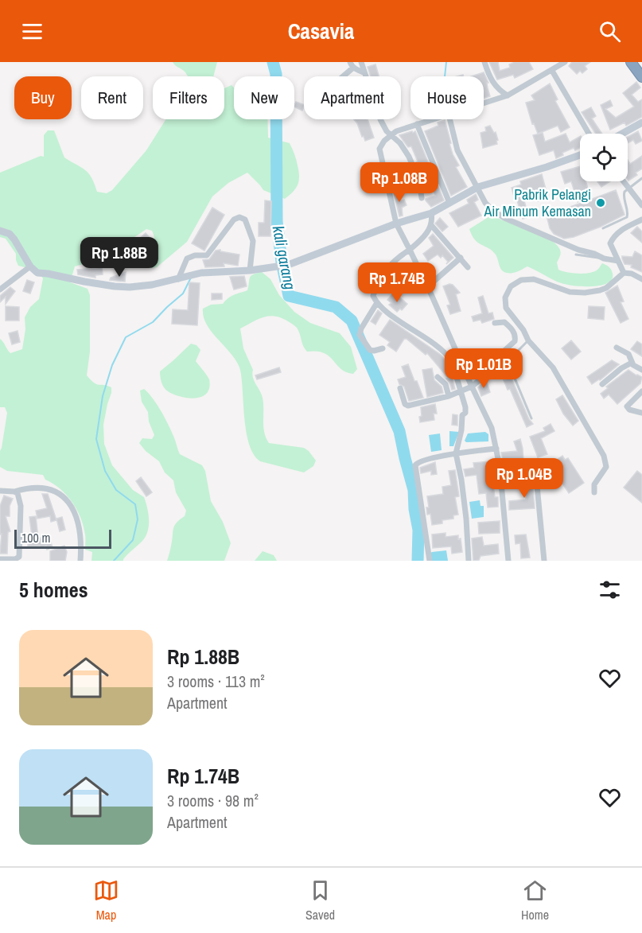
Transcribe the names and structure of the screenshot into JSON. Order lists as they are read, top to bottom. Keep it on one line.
{"water":["kali garang"],"places":["Pabrik Pelangi Air Minum Kemasan"],"scale_bar":"100 m","page":{"header":"Casavia","chip":["Buy","Rent","Filters","New","Apartment","House"],"price":["Rp 1.08B","Rp 1.88B","Rp 1.74B","Rp 1.01B","Rp 1.04B"],"scale":"100 m","heading":"5 homes","list":[{"name":"Rp 1.88B","note":"3 rooms · 113 m² · Apartment"},{"name":"Rp 1.74B","note":"3 rooms · 98 m² · Apartment"}],"tabs":["Map","Saved","Home"]}}
